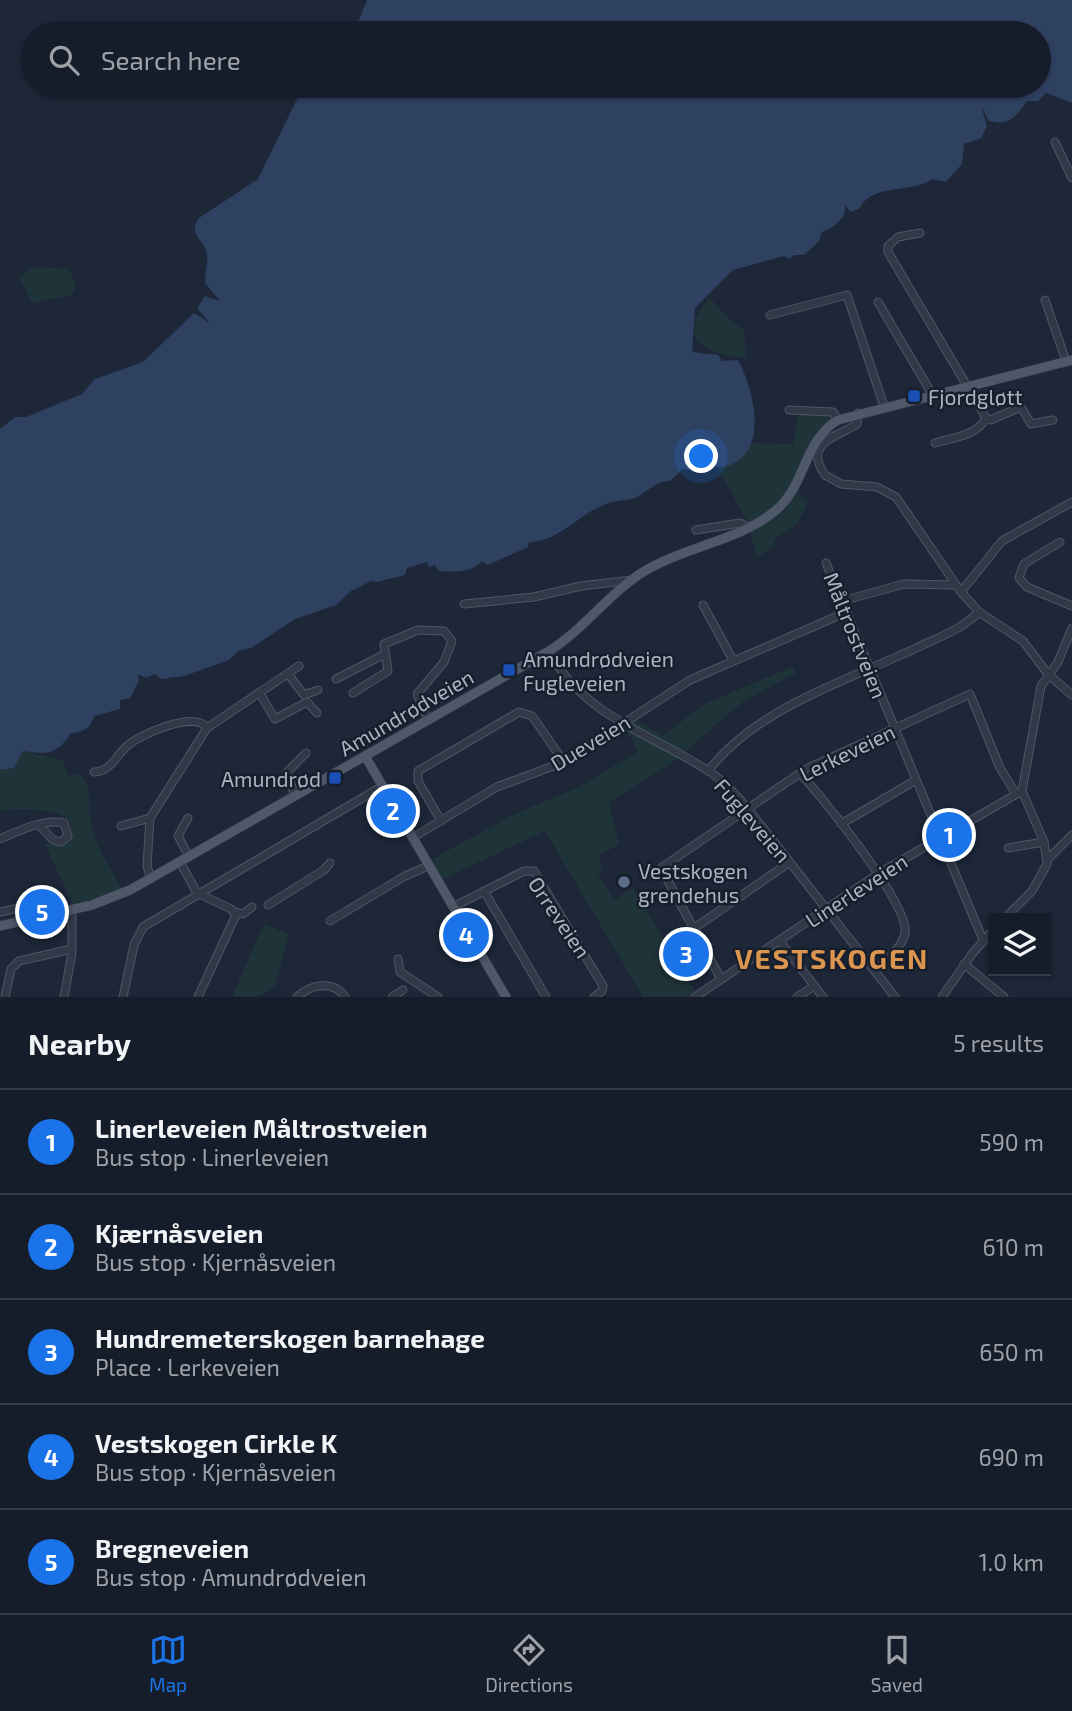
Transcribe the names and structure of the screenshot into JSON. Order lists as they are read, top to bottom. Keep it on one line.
{"streets":{"main road":["Amundrødveien"],"street":["Måltrostveien","Dueveien","Lerkeveien","Fugleveien","Linerleveien","Orreveien"]},"crossings":[["Måltrostveien","Dueveien"],["Måltrostveien","Lerkeveien"],["Måltrostveien","Linerleveien"],["Amundrødveien","Fugleveien"],["Dueveien","Fugleveien"],["Lerkeveien","Fugleveien"],["Lerkeveien","Linerleveien"],["Fugleveien","Linerleveien"]],"districts":["VESTSKOGEN"],"places":{"transit":["Fjordgløtt","Amundrødveien Fugleveien","Amundrød"],"other":["Vestskogen grendehus"]},"page":{"search":"Search here","pins":["2","1","5","4","3"],"heading":["Nearby","5 results"],"list":[{"mark":"1","name":"Linerleveien Måltrostveien","note":"Bus stop · Linerleveien","value":"590 m"},{"mark":"2","name":"Kjærnåsveien","note":"Bus stop · Kjernåsveien","value":"610 m"},{"mark":"3","name":"Hundremeterskogen barnehage","note":"Place · Lerkeveien","value":"650 m"},{"mark":"4","name":"Vestskogen Cirkle K","note":"Bus stop · Kjernåsveien","value":"690 m"},{"mark":"5","name":"Bregneveien","note":"Bus stop · Amundrødveien","value":"1.0 km"}],"nav":["Map","Directions","Saved"]}}
